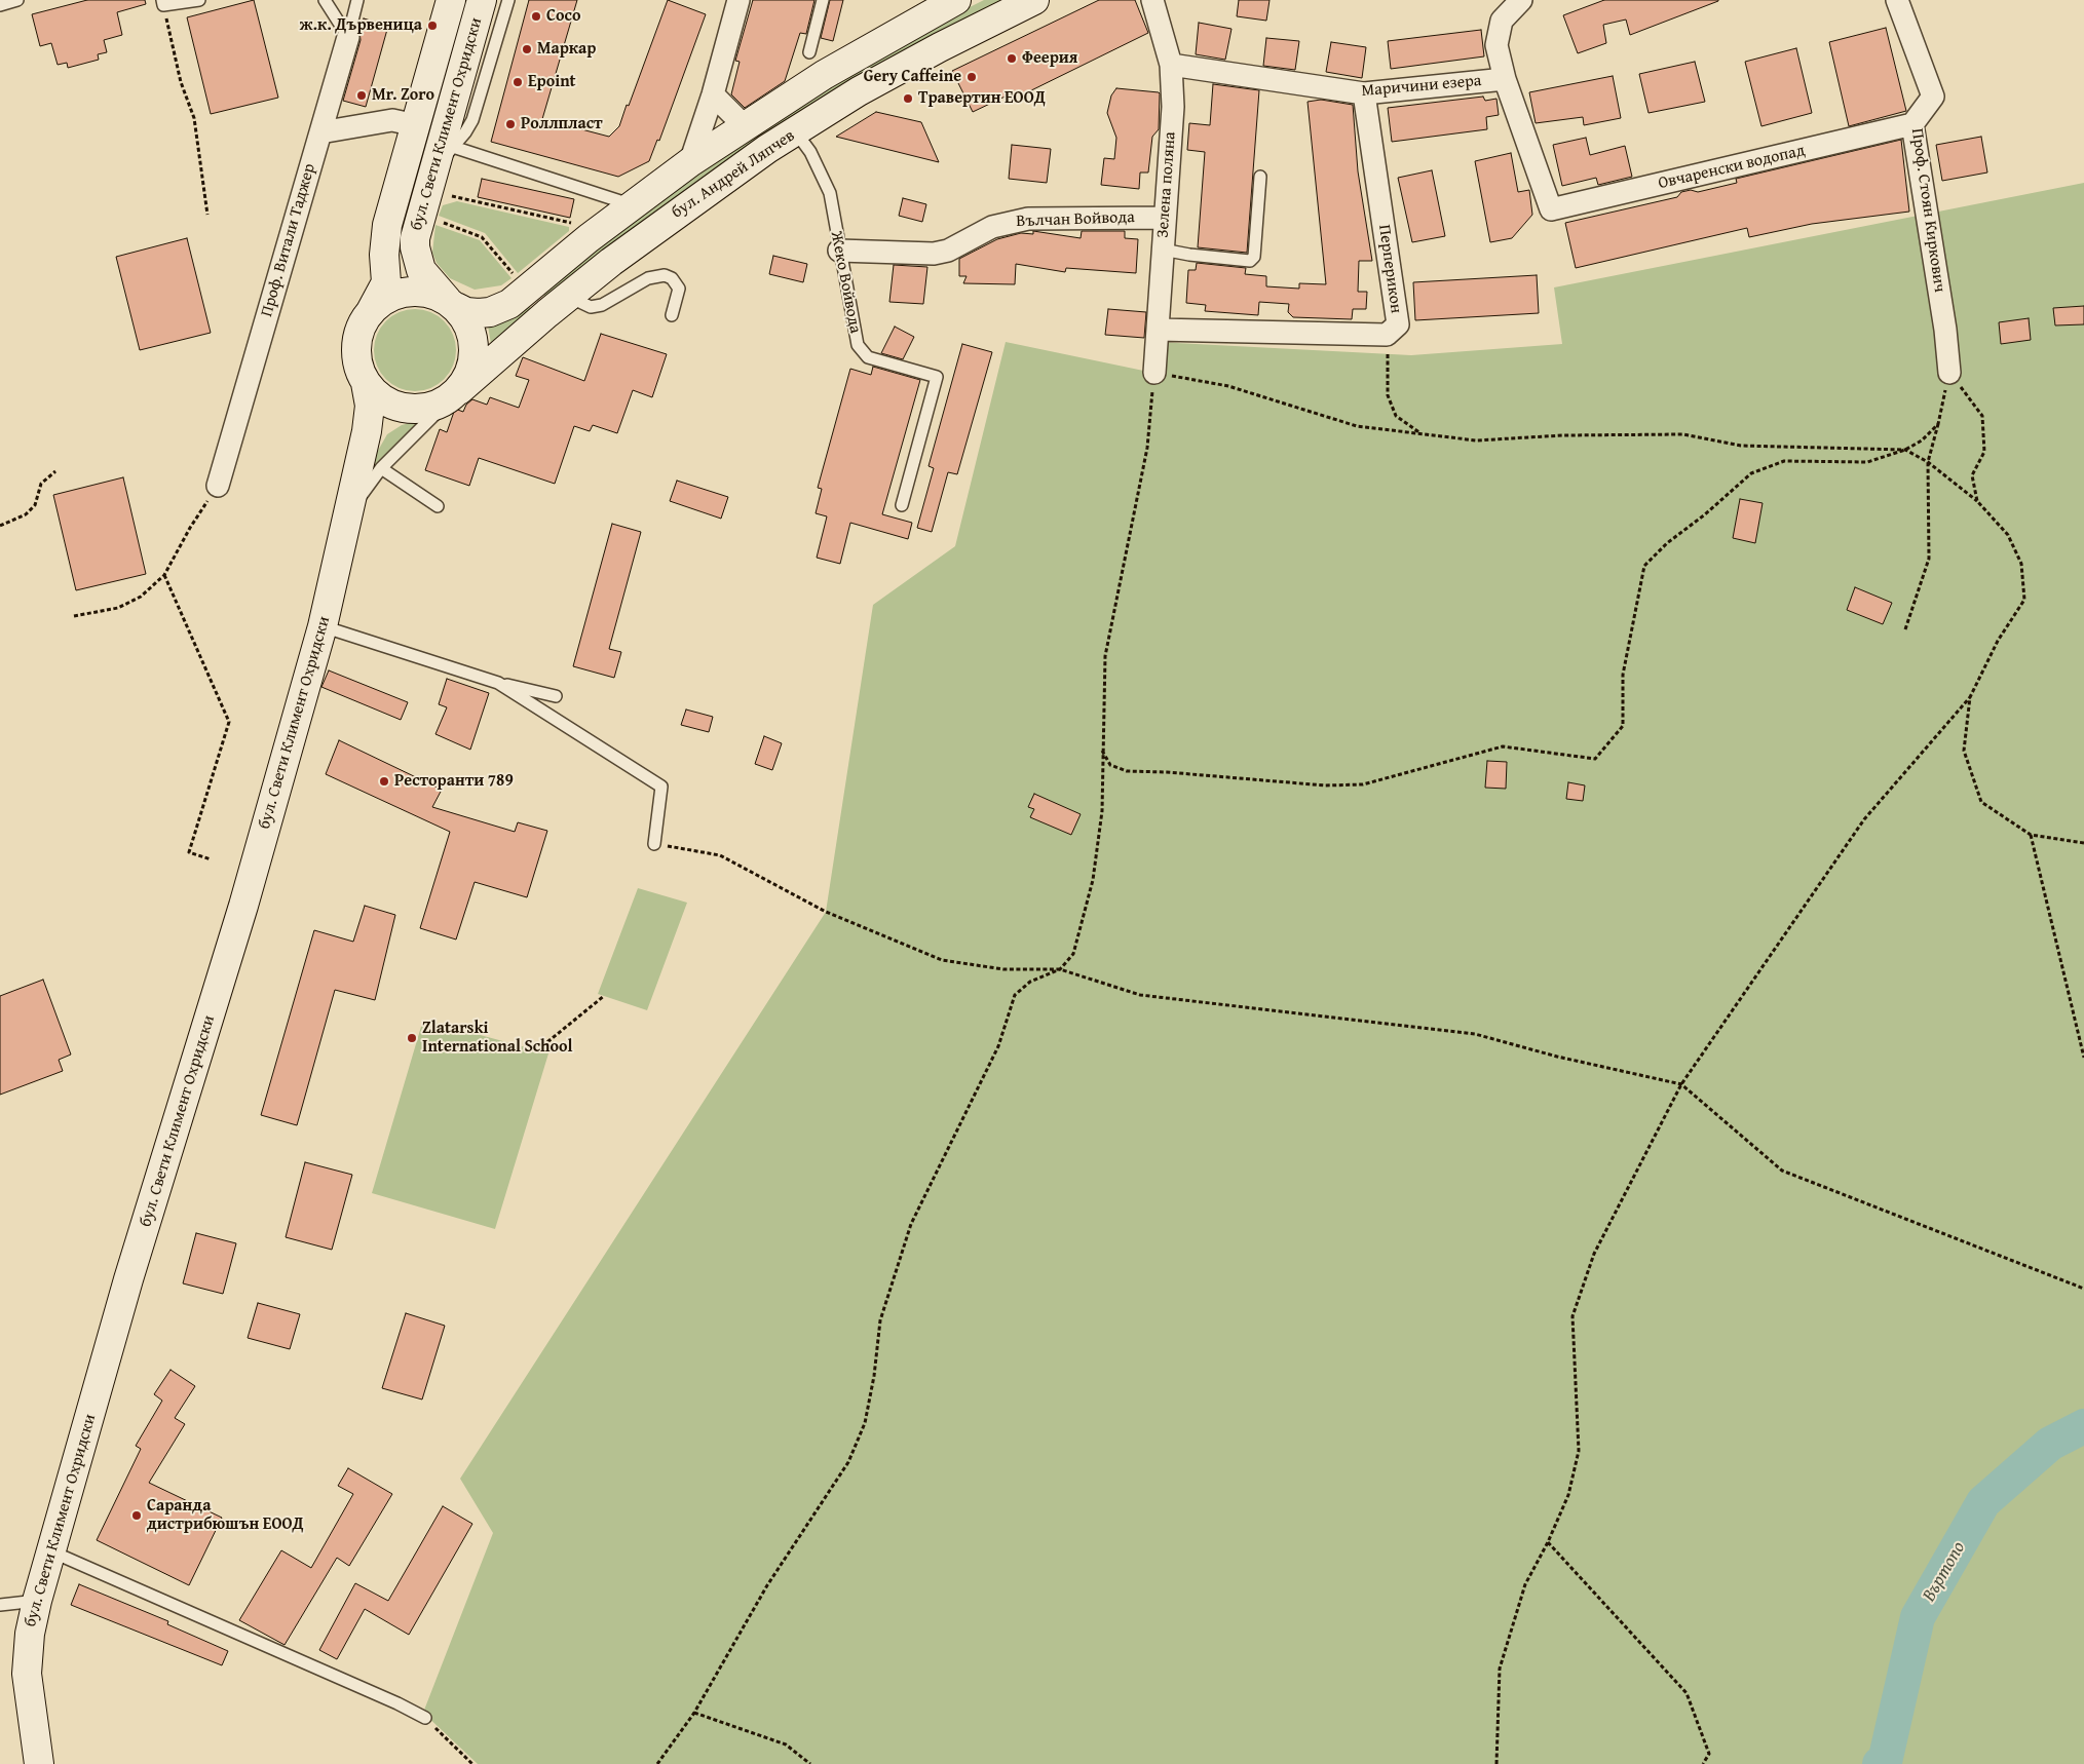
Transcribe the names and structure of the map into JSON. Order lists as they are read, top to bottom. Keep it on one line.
{"streets":{"main road":["бул. Свети Климент Охридски","бул. Андрей Ляпчев"],"street":["Маричини езера","Овчаренски водопад","Зелена поляна","Проф. Стоян Киркович","Вълчан Войвода","Проф. Витали Таджер","Перперикон"],"lane":["Жеко Войвода"]},"crossings":[["Маричини езера","Овчаренски водопад"],["Маричини езера","Зелена поляна"],["Маричини езера","Перперикон"],["бул. Свети Климент Охридски","бул. Андрей Ляпчев"],["Овчаренски водопад","Проф. Стоян Киркович"],["бул. Андрей Ляпчев","Жеко Войвода"],["Зелена поляна","Вълчан Войвода"],["Зелена поляна","Перперикон"],["Вълчан Войвода","Жеко Войвода"]],"water":["Въртопо"],"places":["Coco","ж.к. Дървеница","Маркар","Феерия","Gery Caffeine","Epoint","Mr. Zoro","Травертин ЕООД","Роллпласт","Ресторанти 789","Zlatarski International School","Саранда дистрибюшън ЕООД"]}
